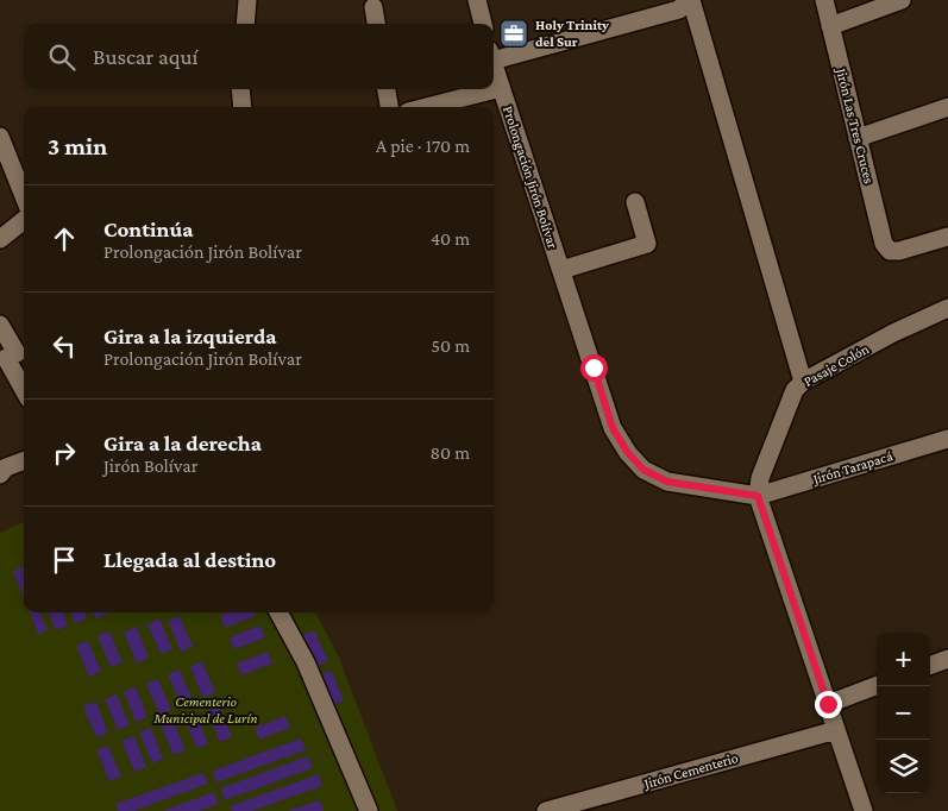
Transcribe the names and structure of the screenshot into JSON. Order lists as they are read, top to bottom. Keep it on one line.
{"streets":{"street":["Jirón Las Tres Cruces","Prolongación Jirón Bolívar","Pasaje Colón","Jirón Tarapacá","Jirón Cementerio"]},"crossings":[["Prolongación Jirón Bolívar","Pasaje Colón"],["Prolongación Jirón Bolívar","Jirón Tarapacá"],["Pasaje Colón","Jirón Tarapacá"]],"parks":["Cementerio Municipal de Lurín"],"places":{"office":["Holy Trinity del Sur"]},"page":{"search":"Buscar aquí","heading":["3 min","A pie · 170 m"],"list":[["Continúa","Prolongación Jirón Bolívar","40 m"],["Gira a la izquierda","Prolongación Jirón Bolívar","50 m"],["Gira a la derecha","Jirón Bolívar","80 m"],"Llegada al destino"],"map_buttons":["+","−"]}}
